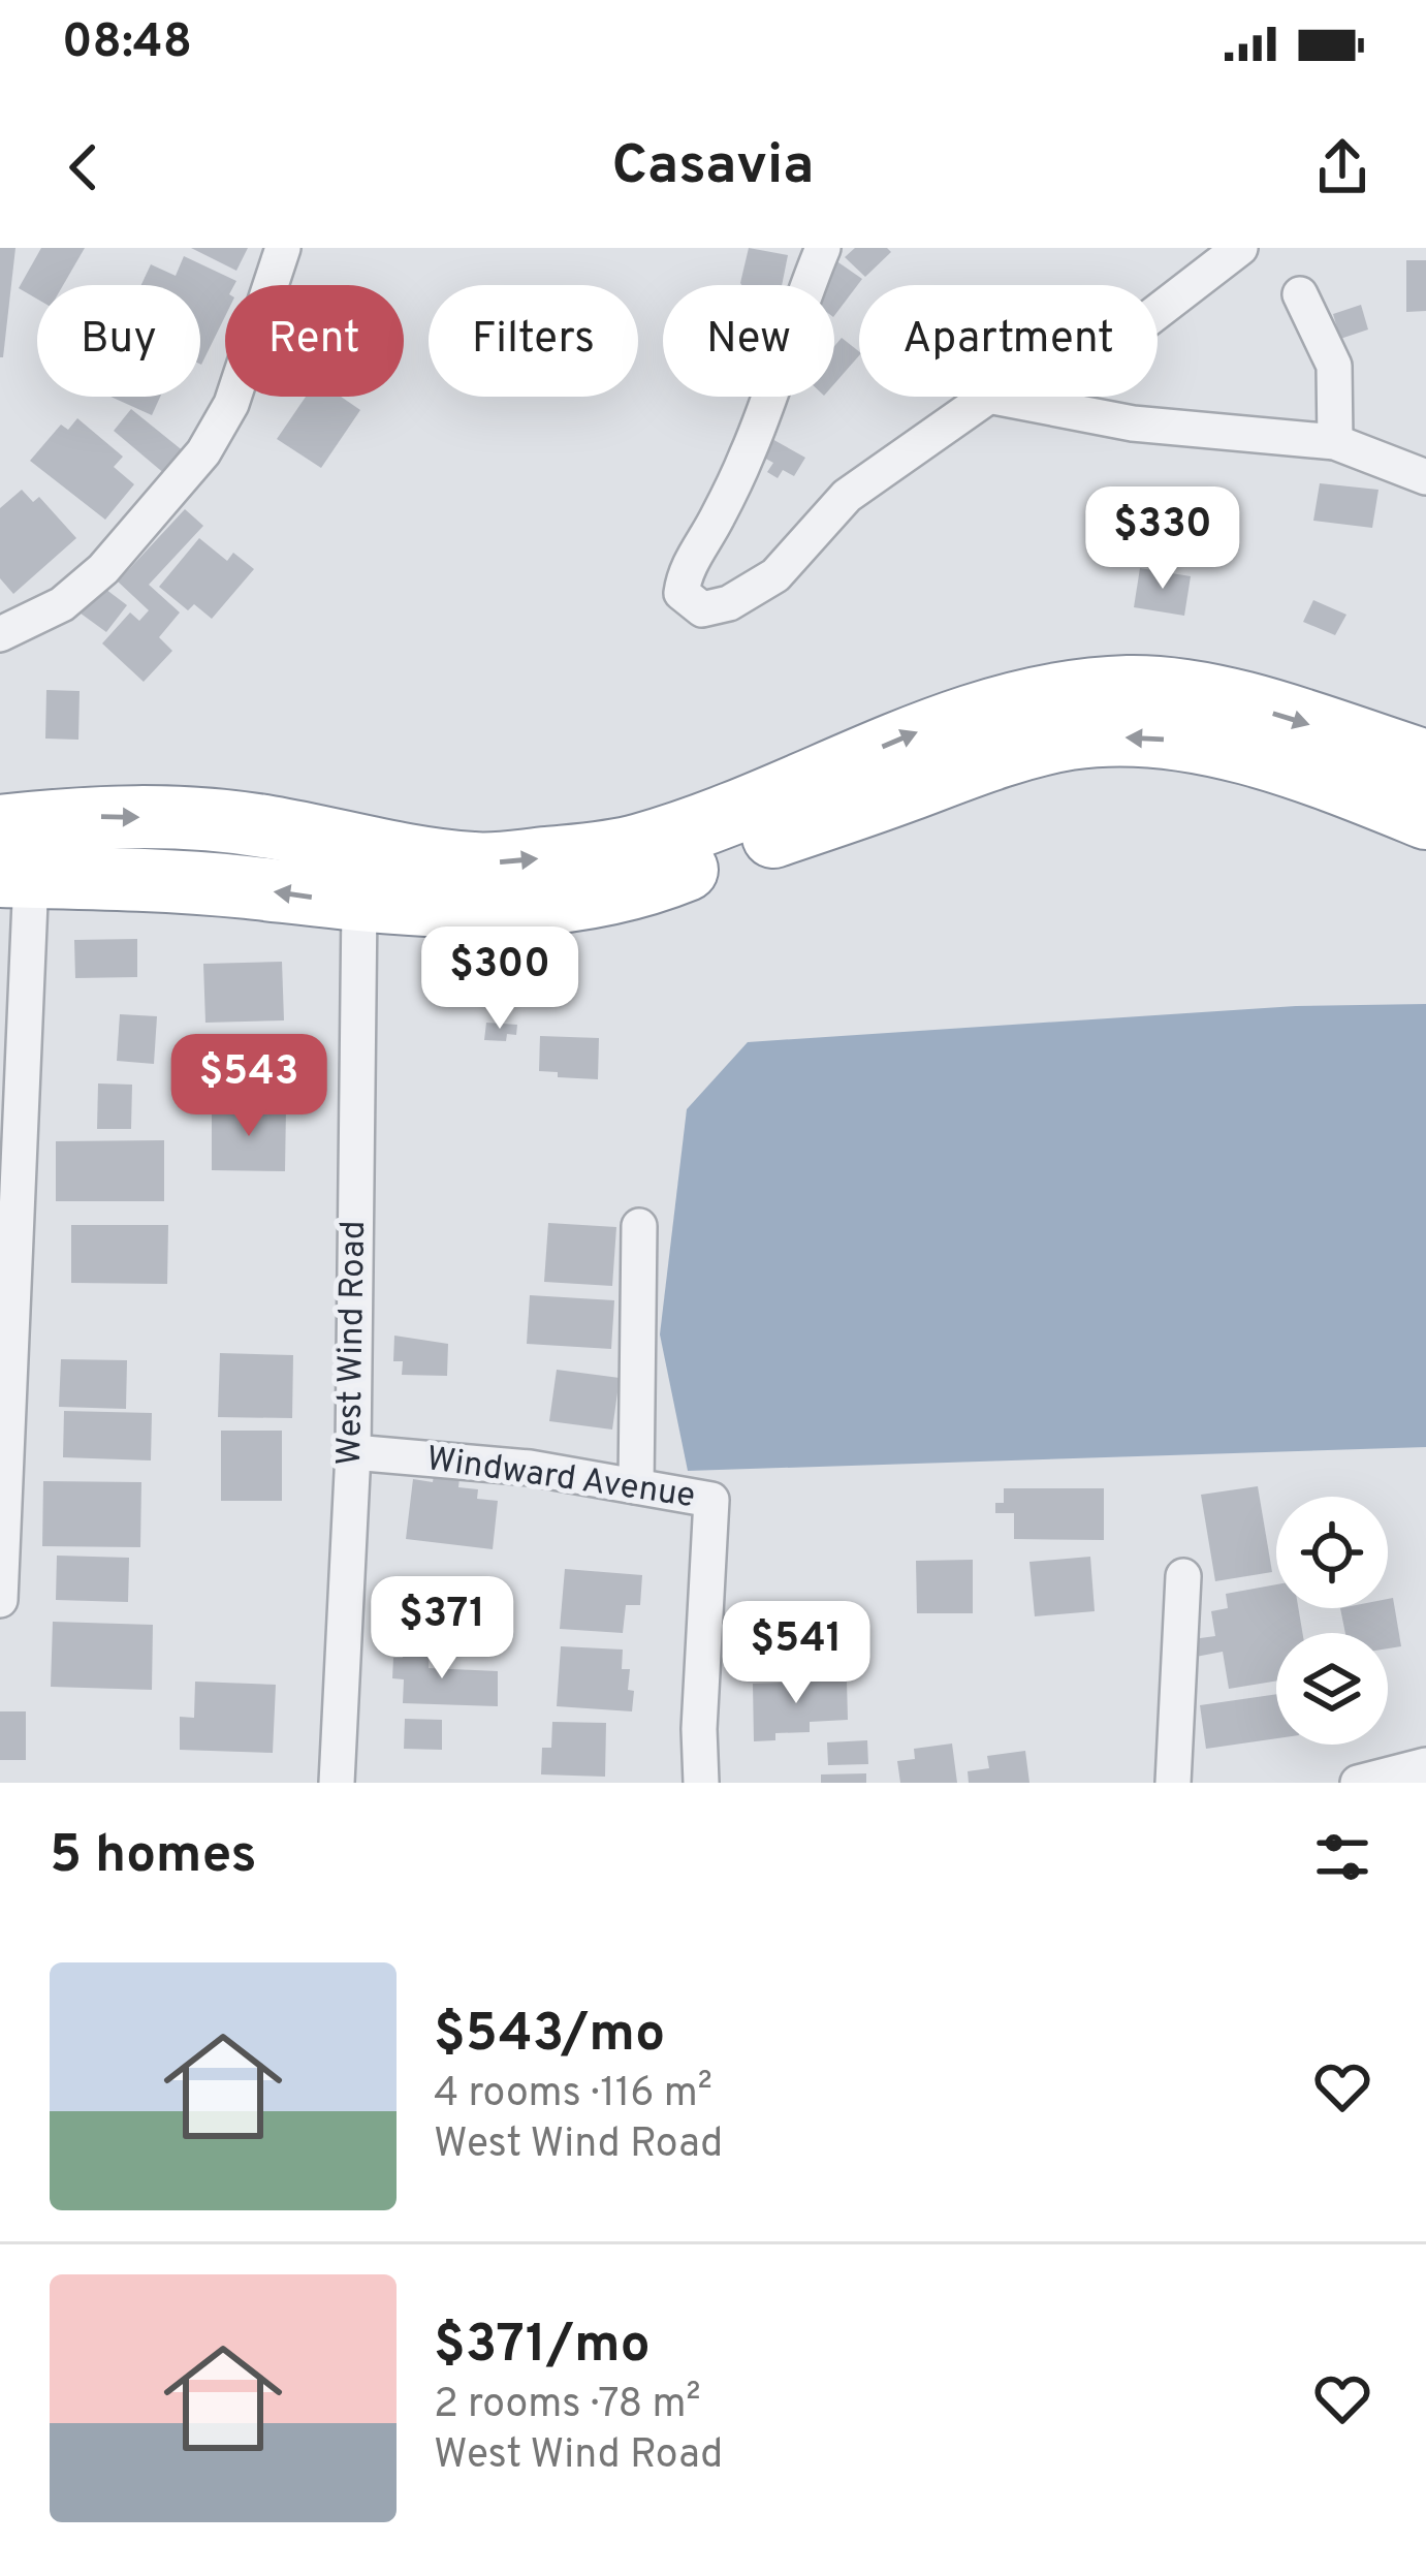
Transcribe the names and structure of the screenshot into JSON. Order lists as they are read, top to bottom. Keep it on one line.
{"streets":{"street":["West Wind Road","Windward Avenue"]},"crossings":[["West Wind Road","Windward Avenue"]],"page":{"status":"08:48","header":"Casavia","chip":["Buy","Rent","Filters","New","Apartment"],"price":["$330","$300","$543","$371","$541"],"heading":"5 homes","list":[{"name":"$543/mo","note":"4 rooms · 116 m² · West Wind Road"},{"name":"$371/mo","note":"2 rooms · 78 m² · West Wind Road"}]}}
